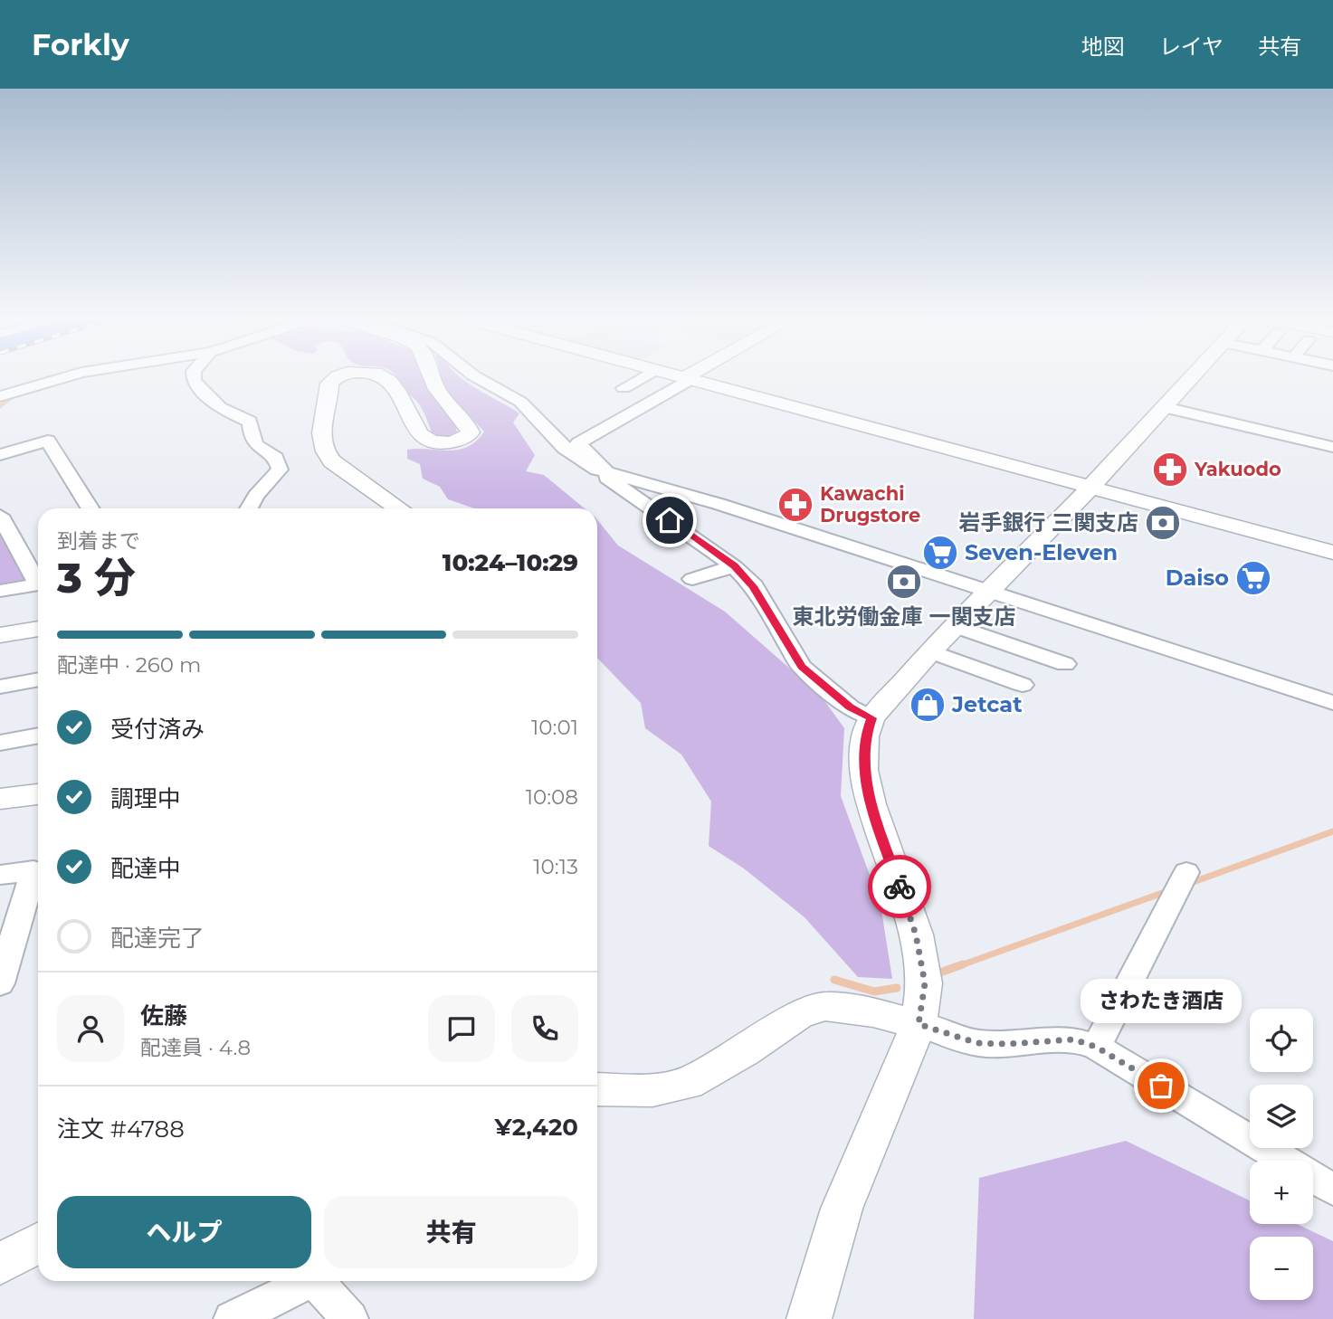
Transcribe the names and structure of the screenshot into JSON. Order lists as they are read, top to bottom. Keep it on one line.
{"places":{"pharmacy":["Yakuodo","Kawachi Drugstore"],"bank":["岩手銀行 三関支店","東北労働金庫 一関支店"],"supermarket":["Seven-Eleven","Daiso"],"shop":["Jetcat"],"other":["さわたき酒店"]},"page":{"header":"Forkly","nav":["地図","レイヤ","共有"],"heading":["3 分","到着まで","10:24–10:29"],"panel":["佐藤","配達員 · 4.8","注文 #4788","¥2,420"],"bar":"配達中 · 260 m","list":[["受付済み","10:01"],["調理中","10:08"],["配達中","10:13"],"配達完了"],"bubble":"さわたき酒店","map_buttons":["+","−"],"buttons":["ヘルプ","共有"]}}
